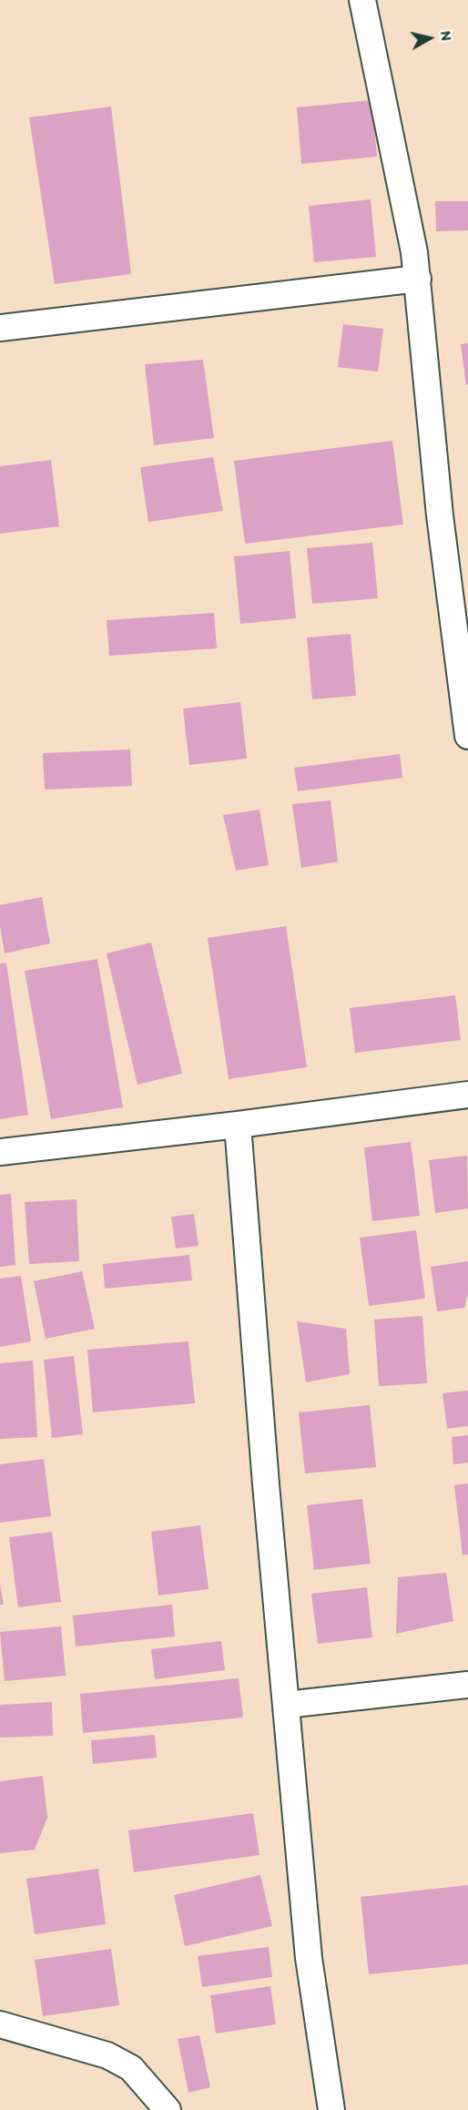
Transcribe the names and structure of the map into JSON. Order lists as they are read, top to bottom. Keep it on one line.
{"north":"right"}
